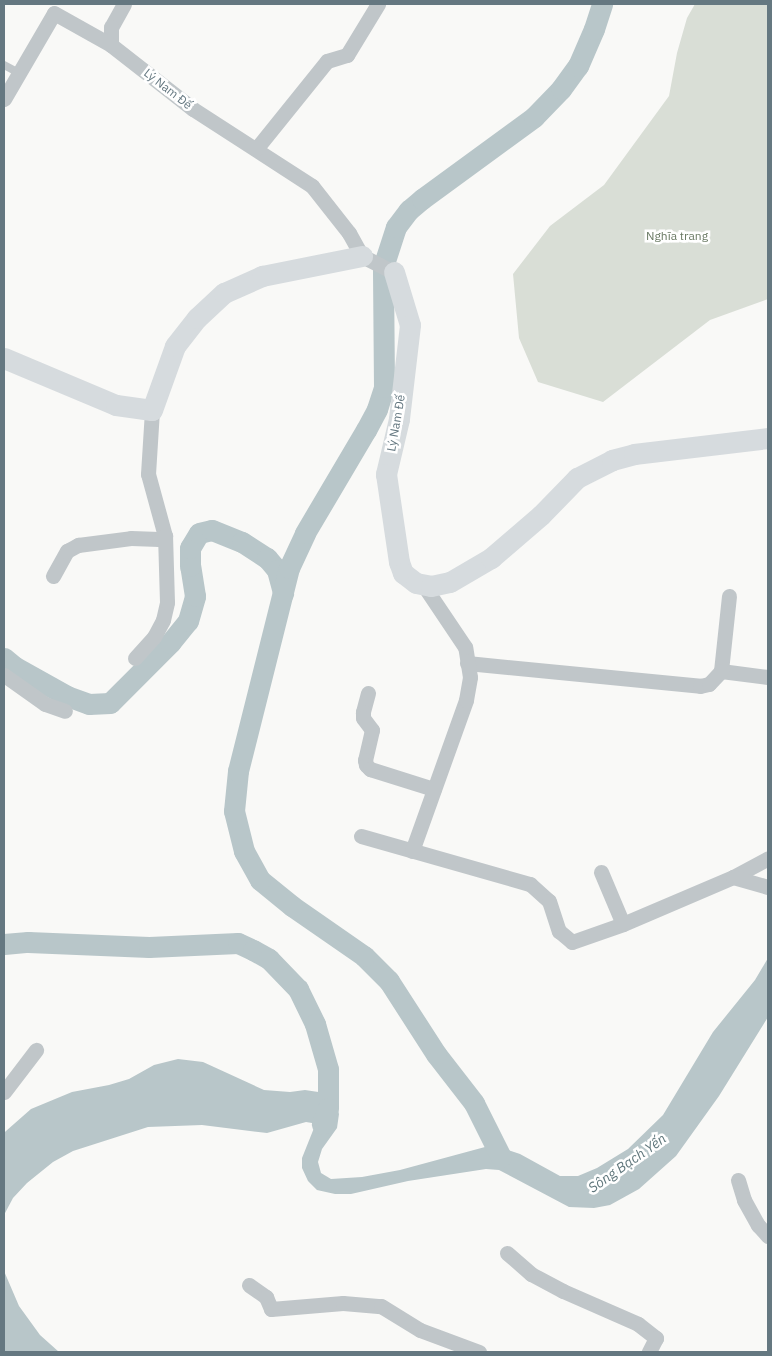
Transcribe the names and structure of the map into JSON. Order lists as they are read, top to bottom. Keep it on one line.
{"streets":{"street":["Lý Nam Đế"]},"water":["Sông Bạch Yến"],"parks":["Nghĩa trang"]}
